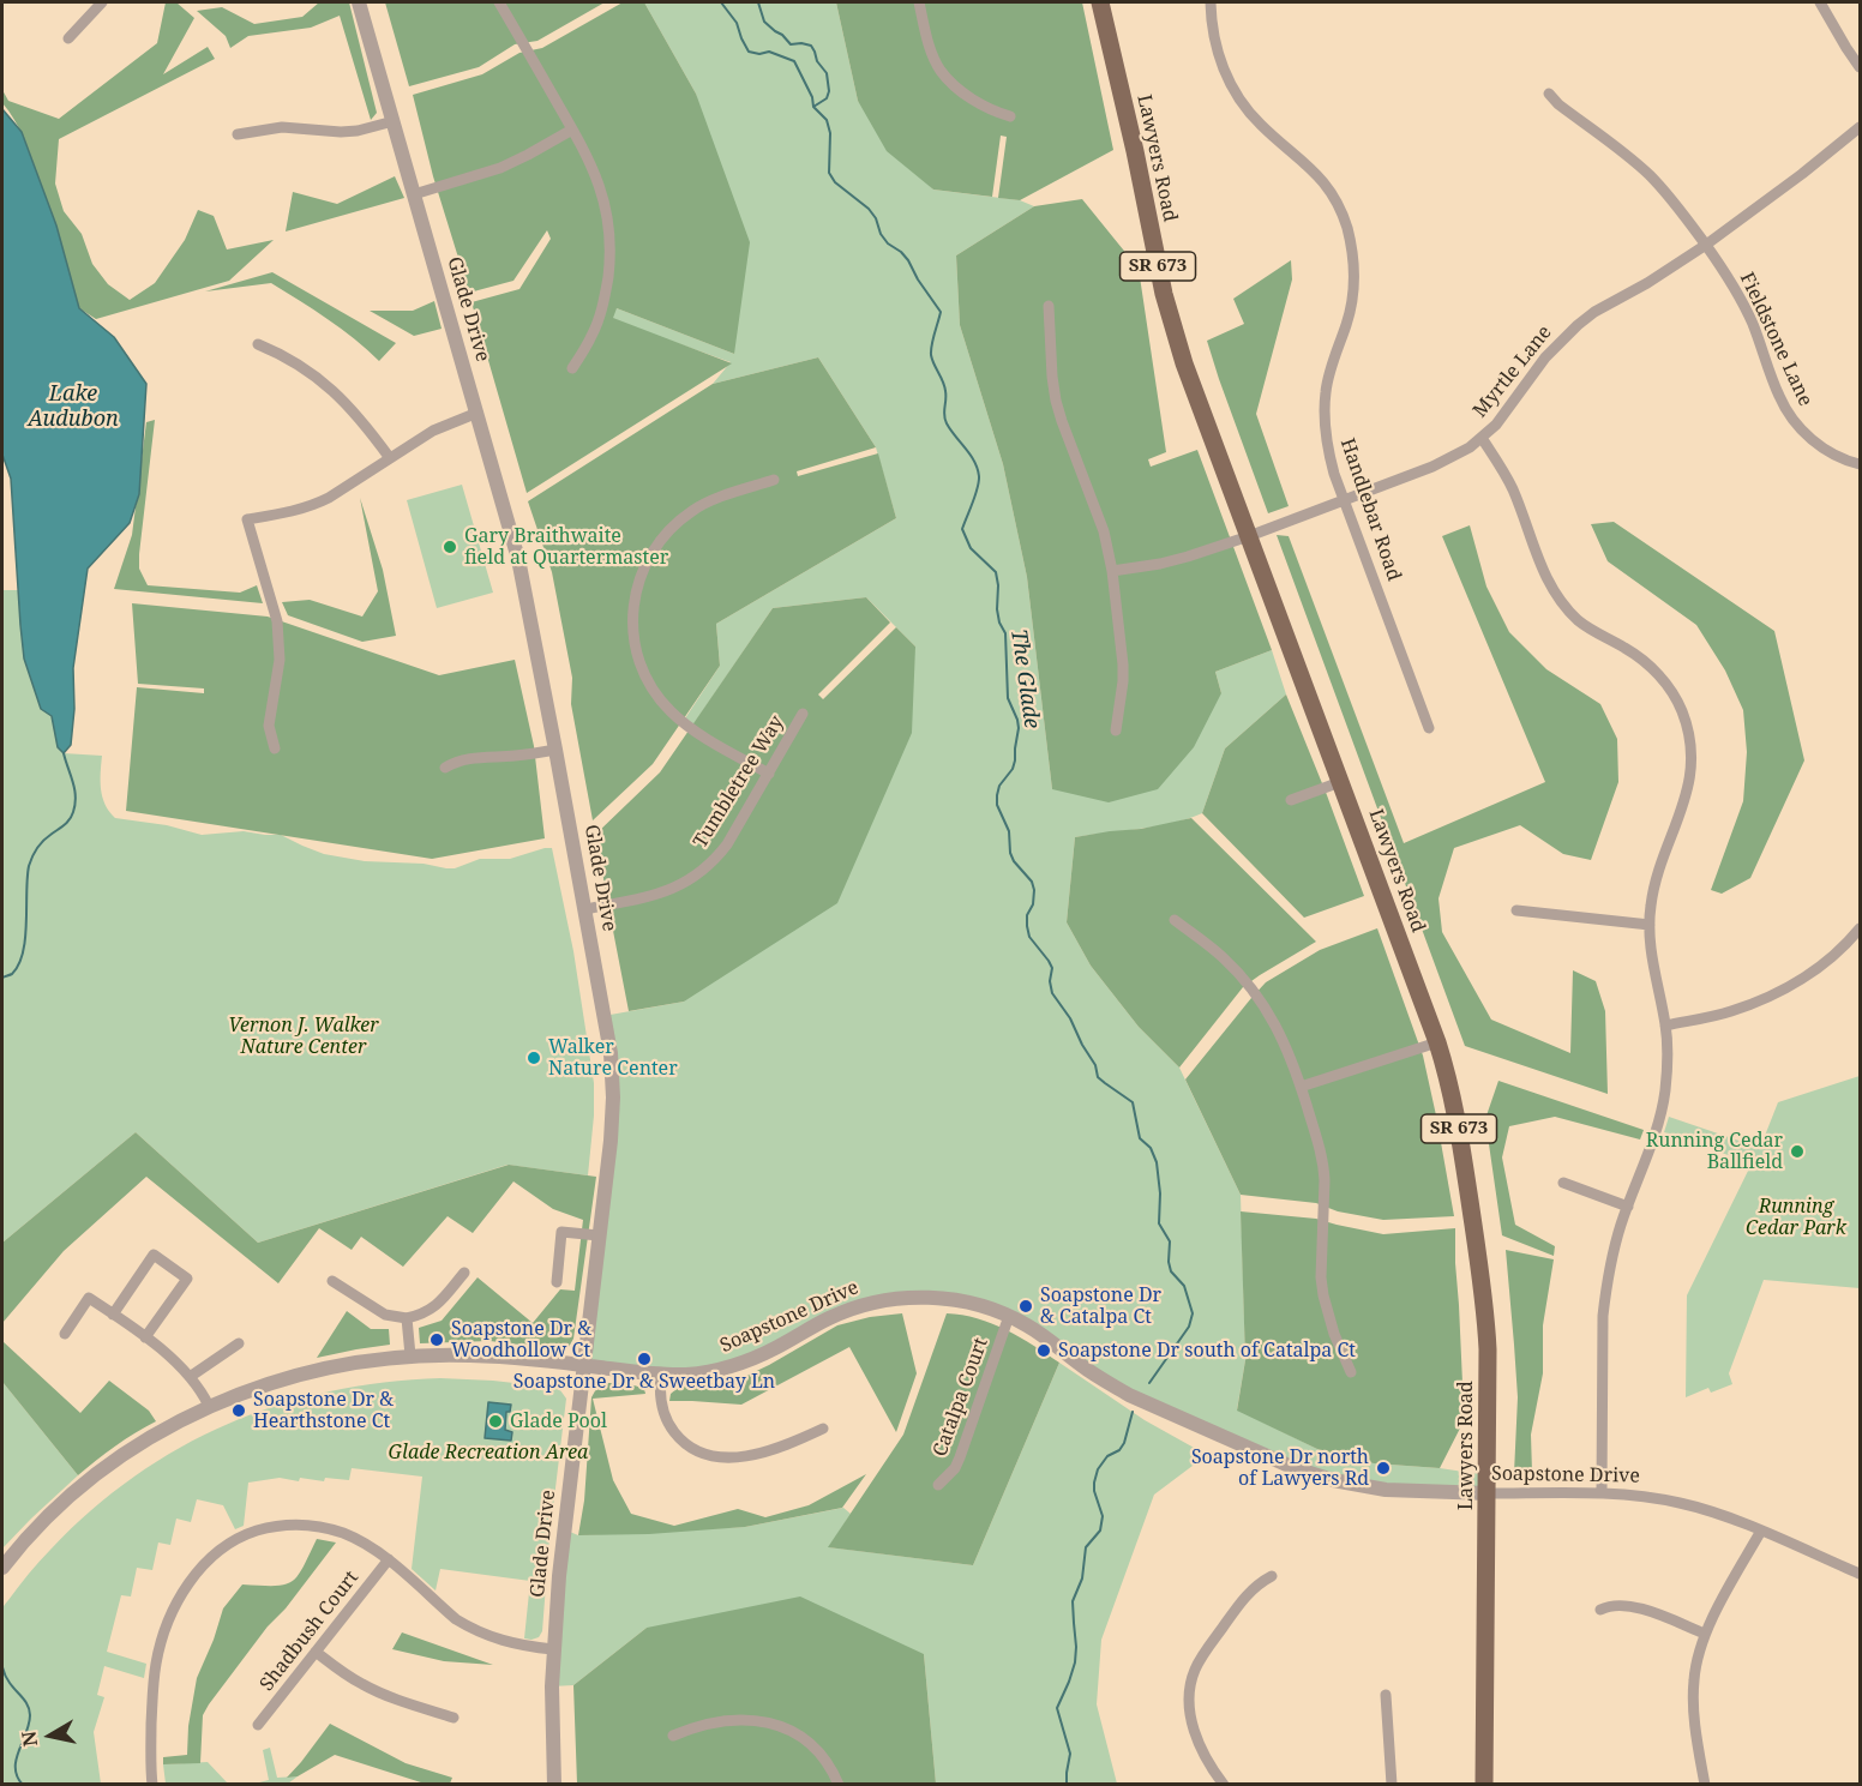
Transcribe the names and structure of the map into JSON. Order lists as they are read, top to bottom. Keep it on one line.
{"streets":{"main road":["Lawyers Road","SR 673"],"street":["Glade Drive","Fieldstone Lane","Myrtle Lane","Handlebar Road","Tumbletree Way","Soapstone Drive","Catalpa Court","Shadbush Court"]},"crossings":[["Lawyers Road","Myrtle Lane"],["Lawyers Road","Soapstone Drive"],["Glade Drive","Tumbletree Way"],["Glade Drive","Soapstone Drive"],["Fieldstone Lane","Myrtle Lane"],["Myrtle Lane","Handlebar Road"],["Soapstone Drive","Catalpa Court"]],"water":["Lake Audubon","The Glade"],"parks":["Vernon J. Walker Nature Center","Running Cedar Park","Glade Recreation Area"],"places":["Gary Braithwaite field at Quartermaster","Walker Nature Center","Running Cedar Ballfield","Soapstone Dr & Catalpa Ct","Soapstone Dr & Woodhollow Ct","Soapstone Dr south of Catalpa Ct","Soapstone Dr & Sweetbay Ln","Soapstone Dr & Hearthstone Ct","Glade Pool","Soapstone Dr north of Lawyers Rd"],"north":"left"}
